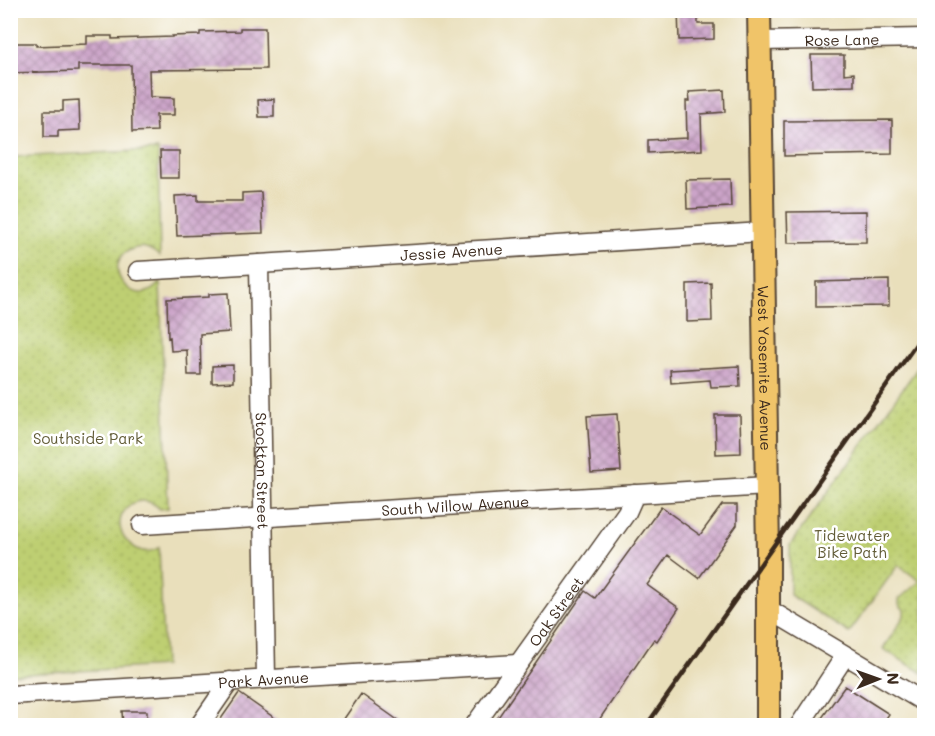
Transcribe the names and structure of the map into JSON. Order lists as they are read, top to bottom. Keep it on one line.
{"streets":{"main road":["West Yosemite Avenue"],"street":["Rose Lane","Jessie Avenue","Stockton Street","South Willow Avenue","Oak Street","Park Avenue"]},"crossings":[["Rose Lane","West Yosemite Avenue"],["Jessie Avenue","West Yosemite Avenue"],["Jessie Avenue","Stockton Street"],["West Yosemite Avenue","South Willow Avenue"],["Stockton Street","South Willow Avenue"],["Stockton Street","Park Avenue"],["South Willow Avenue","Oak Street"],["Oak Street","Park Avenue"]],"parks":["Southside Park","Tidewater Bike Path"],"north":"right"}
